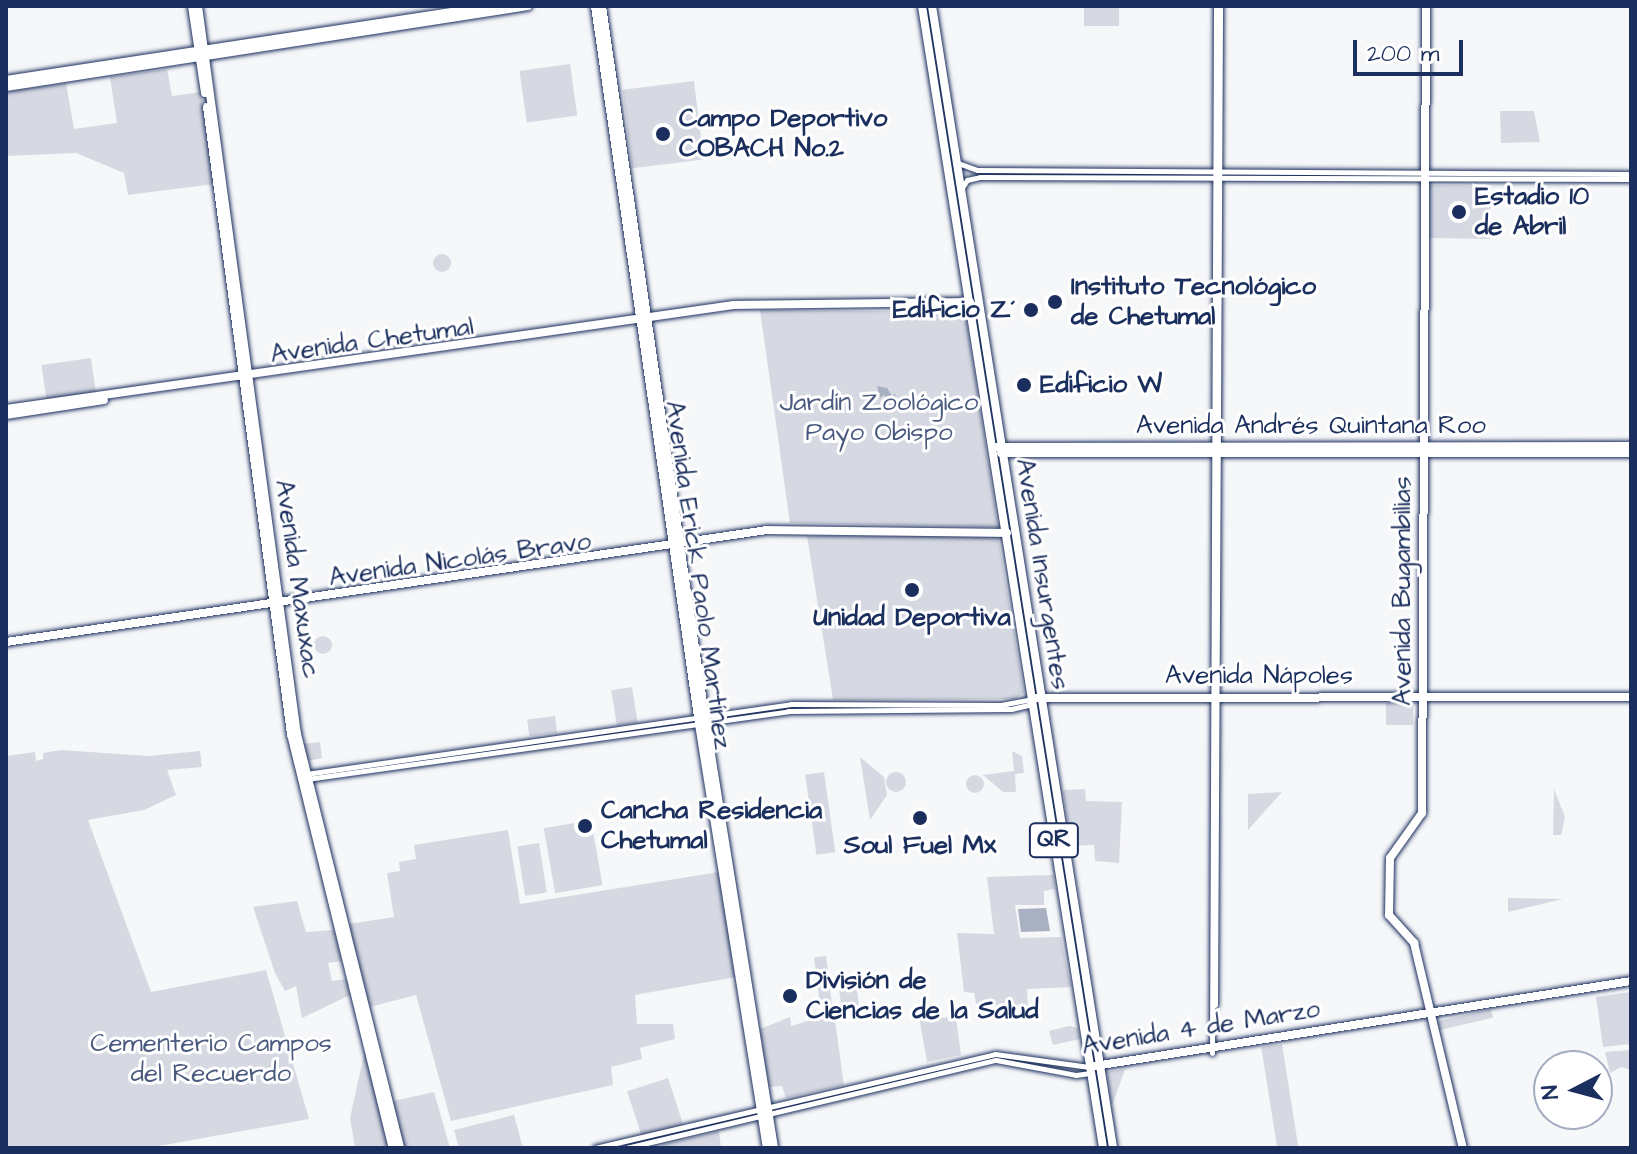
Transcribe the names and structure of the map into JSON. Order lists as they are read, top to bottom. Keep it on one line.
{"streets":{"main road":["Avenida Chetumal","Avenida Andrés Quintana Roo","Avenida Nicolás Bravo","Avenida Insurgentes","Avenida Erick Paolo Martínez","Avenida Maxuxac","Avenida Bugambilias","Avenida Nápoles","QR","Avenida 4 de Marzo"]},"crossings":[["Avenida Chetumal","Avenida Insurgentes"],["Avenida Chetumal","Avenida Erick Paolo Martínez"],["Avenida Chetumal","Avenida Maxuxac"],["Avenida Andrés Quintana Roo","Avenida Insurgentes"],["Avenida Andrés Quintana Roo","Avenida Bugambilias"],["Avenida Nicolás Bravo","Avenida Insurgentes"],["Avenida Nicolás Bravo","Avenida Erick Paolo Martínez"],["Avenida Nicolás Bravo","Avenida Maxuxac"],["Avenida Insurgentes","Avenida Nápoles"],["Avenida Insurgentes","Avenida 4 de Marzo"],["Avenida Erick Paolo Martínez","Avenida 4 de Marzo"],["Avenida Bugambilias","Avenida Nápoles"],["Avenida Bugambilias","Avenida 4 de Marzo"]],"parks":["Jardín Zoológico Payo Obispo","Cementerio Campos del Recuerdo"],"places":["Campo Deportivo COBACH No.2","Estadio 10 de Abril","Instituto Tecnológico de Chetumal","Edificio Z´","Edificio W","Unidad Deportiva","Soul Fuel Mx","Cancha Residencia Chetumal","División de Ciencias de la Salud"],"scale_bar":"200 m","north":"left"}
